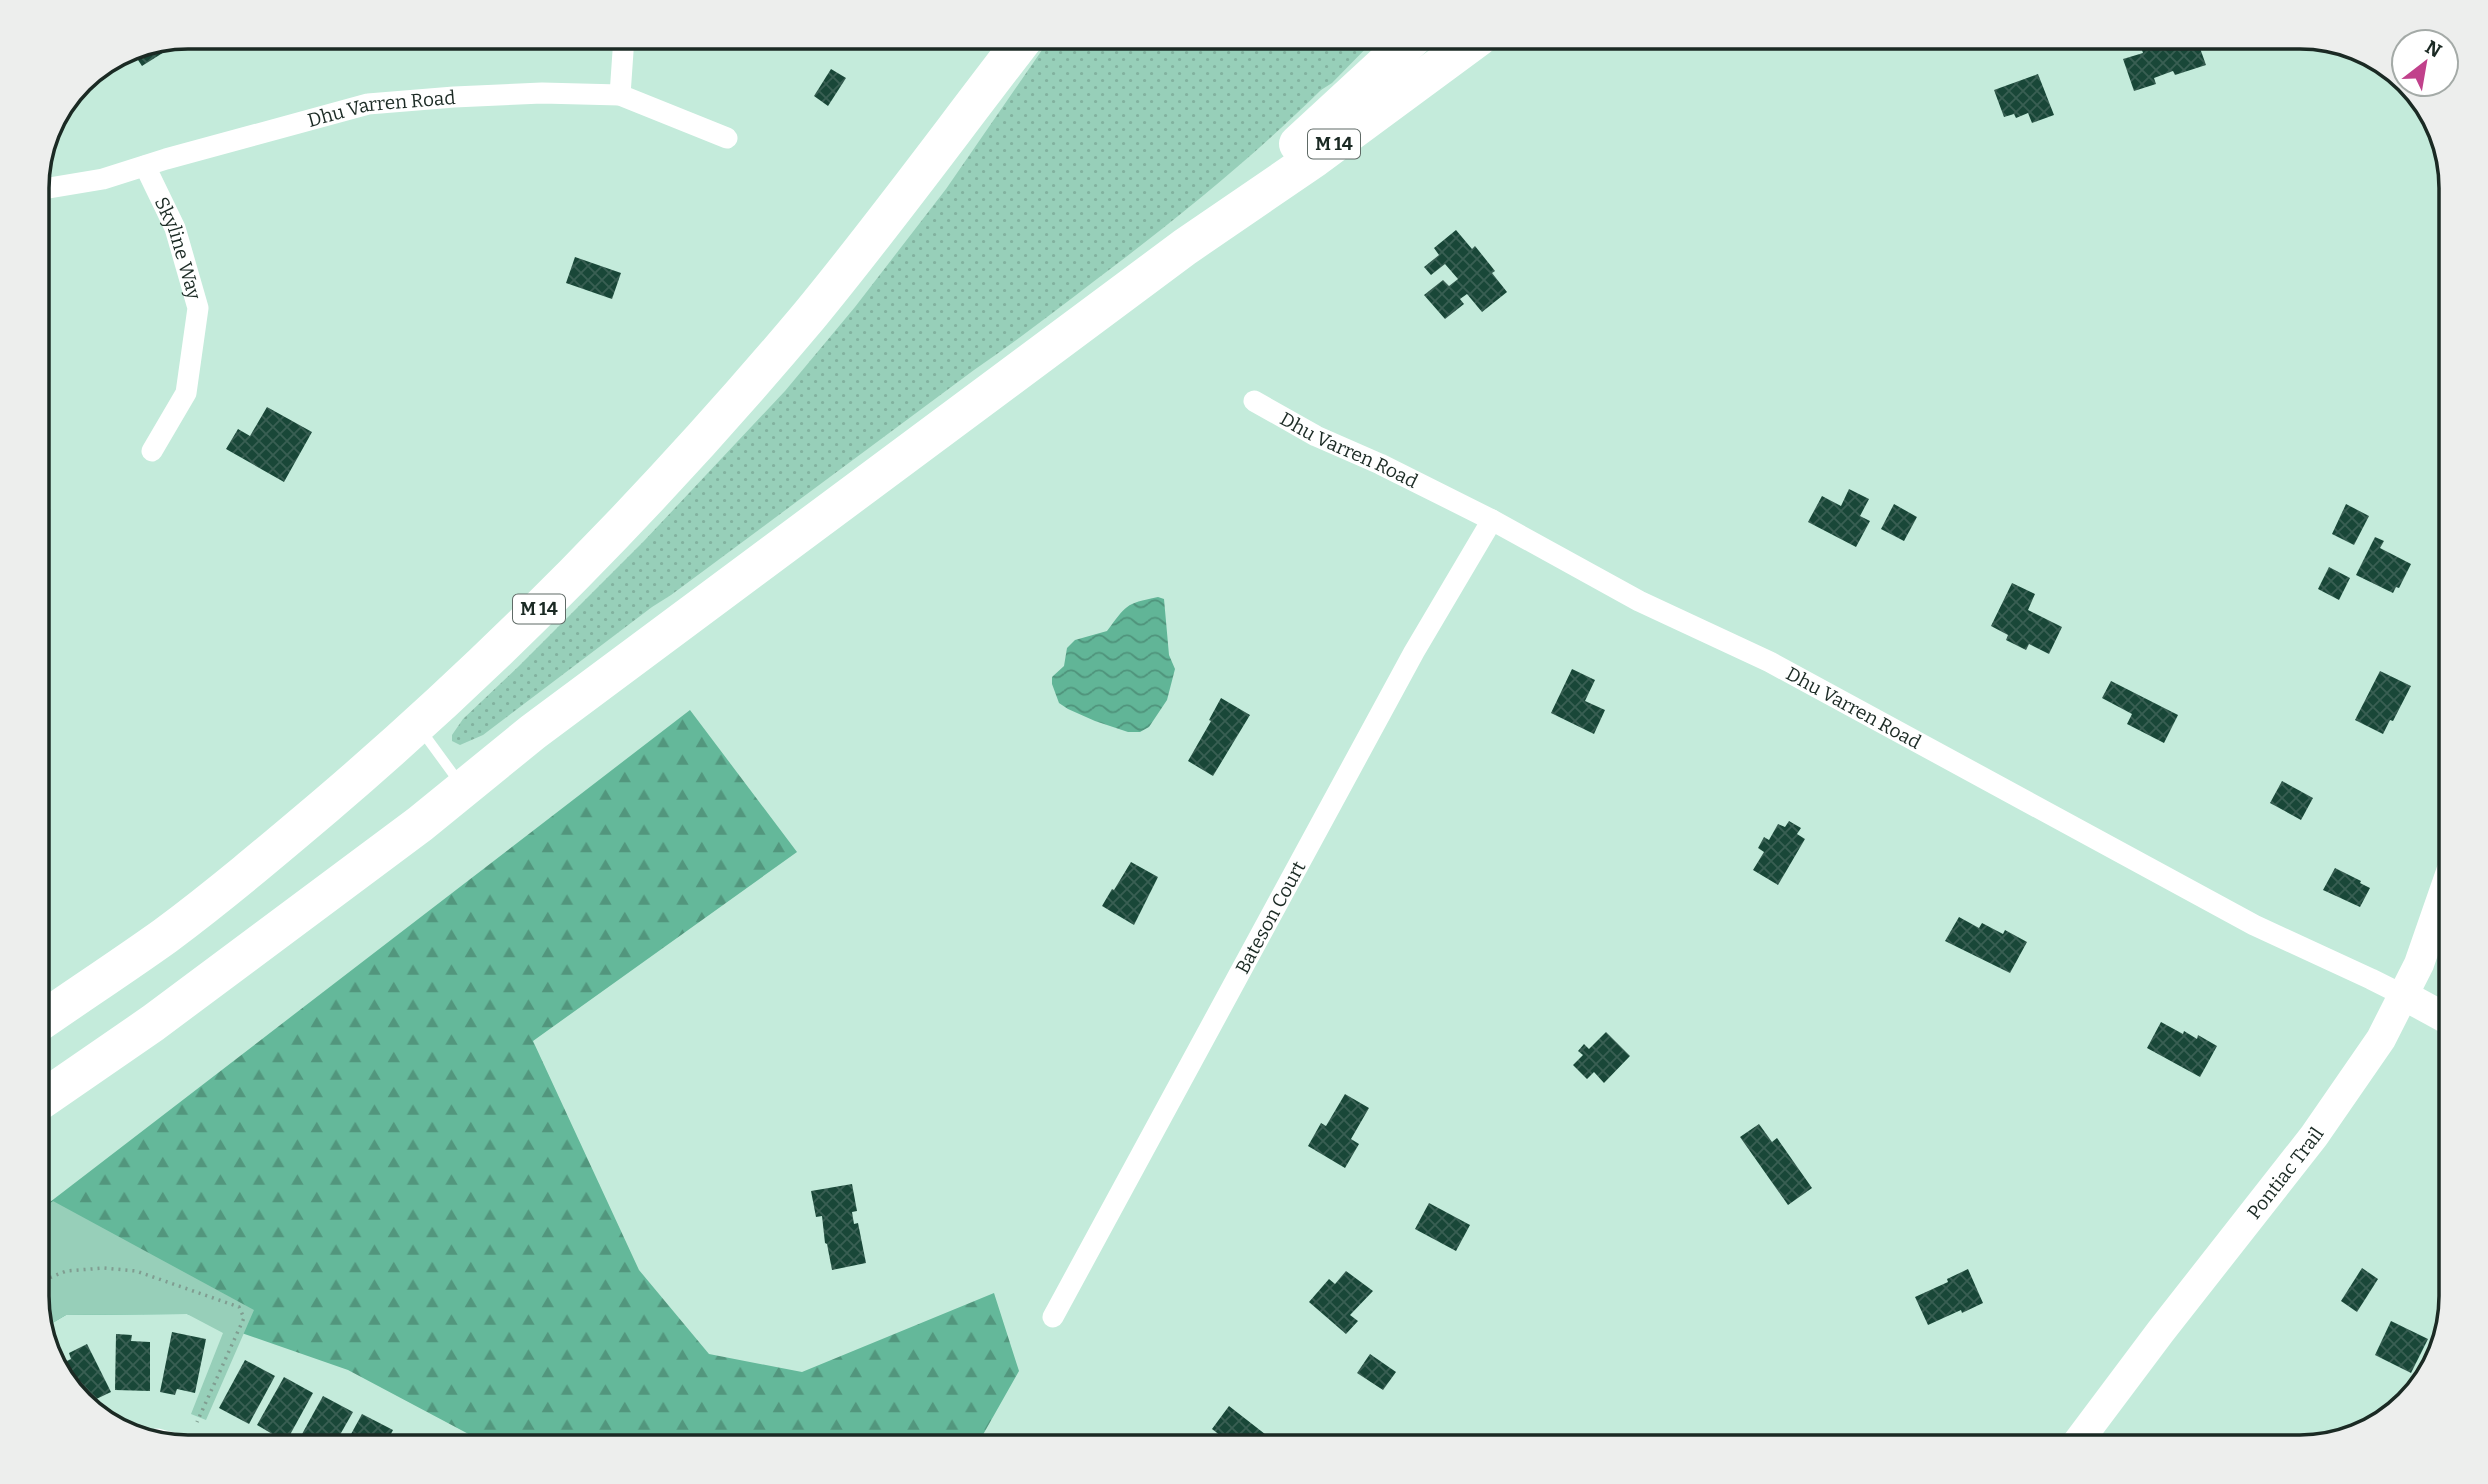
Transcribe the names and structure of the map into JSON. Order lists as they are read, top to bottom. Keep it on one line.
{"streets":{"highway":["M 14"],"main road":["Dhu Varren Road","Pontiac Trail"],"street":["Skyline Way","Bateson Court"]},"crossings":[["Dhu Varren Road","Skyline Way"],["Dhu Varren Road","Bateson Court"],["Dhu Varren Road","Pontiac Trail"]],"north":"top right"}
